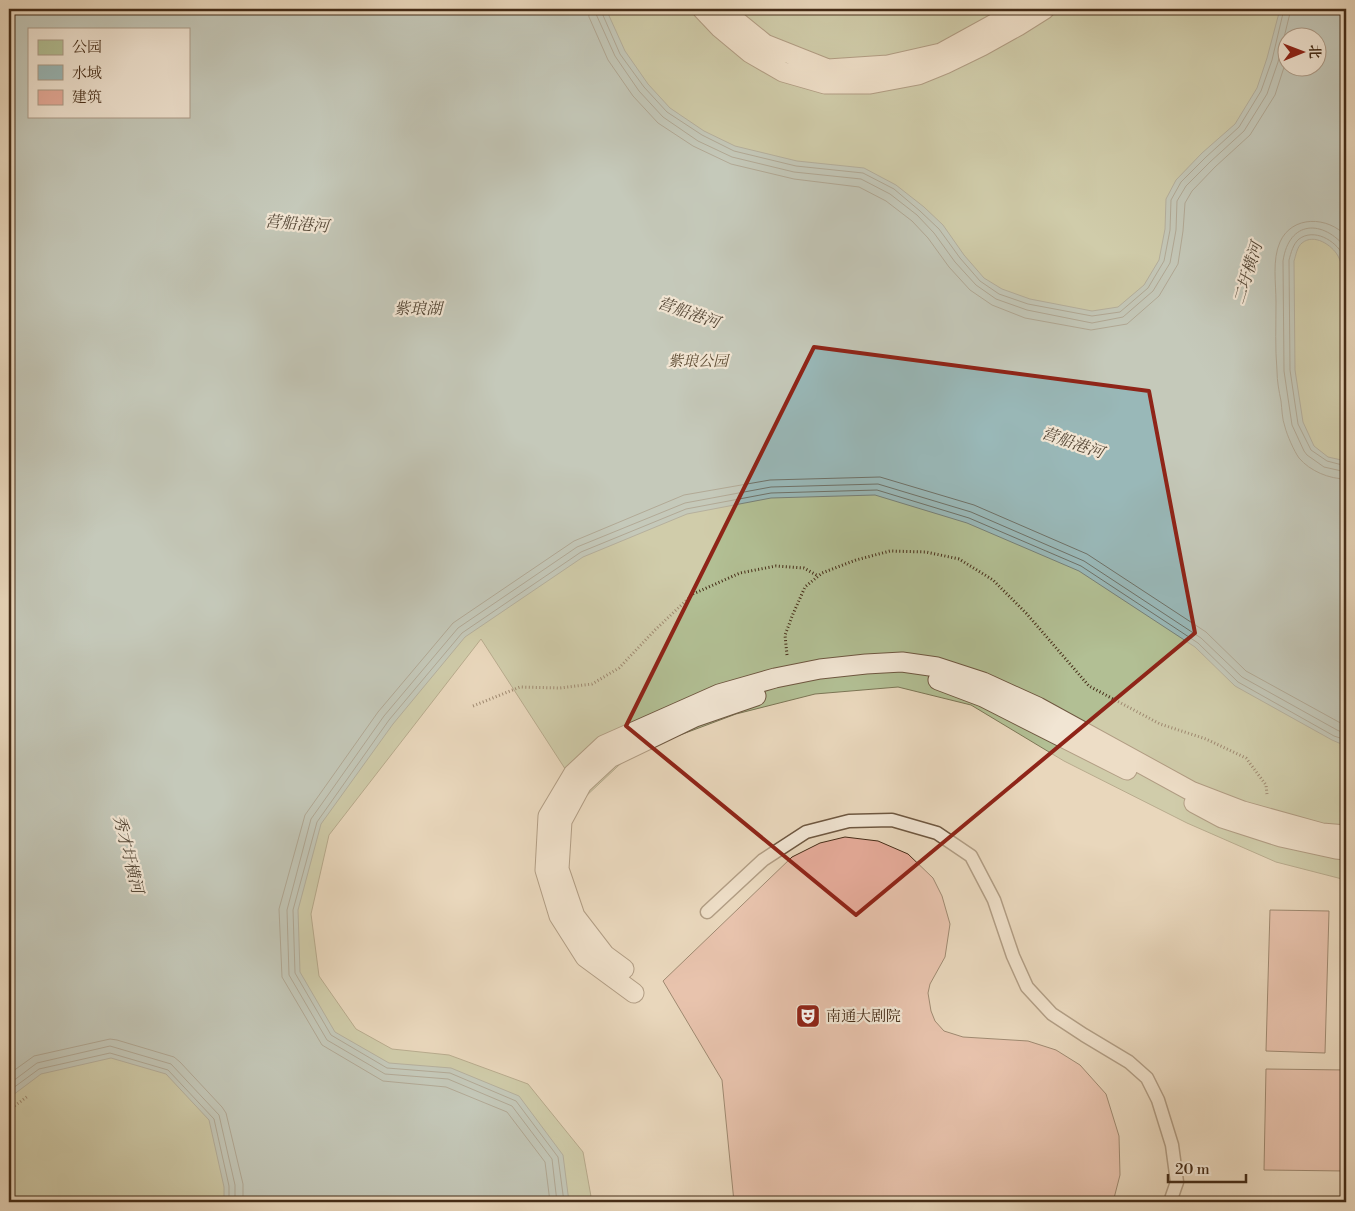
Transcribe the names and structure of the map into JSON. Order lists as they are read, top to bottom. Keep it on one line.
{"water":["营船港河","二圩横河","紫琅湖","秀才圩横河"],"parks":["紫琅公园"],"places":{"theatre":["南通大剧院"]},"legend":["公园","水域","建筑"],"scale_bar":"20 m","north":"right"}
